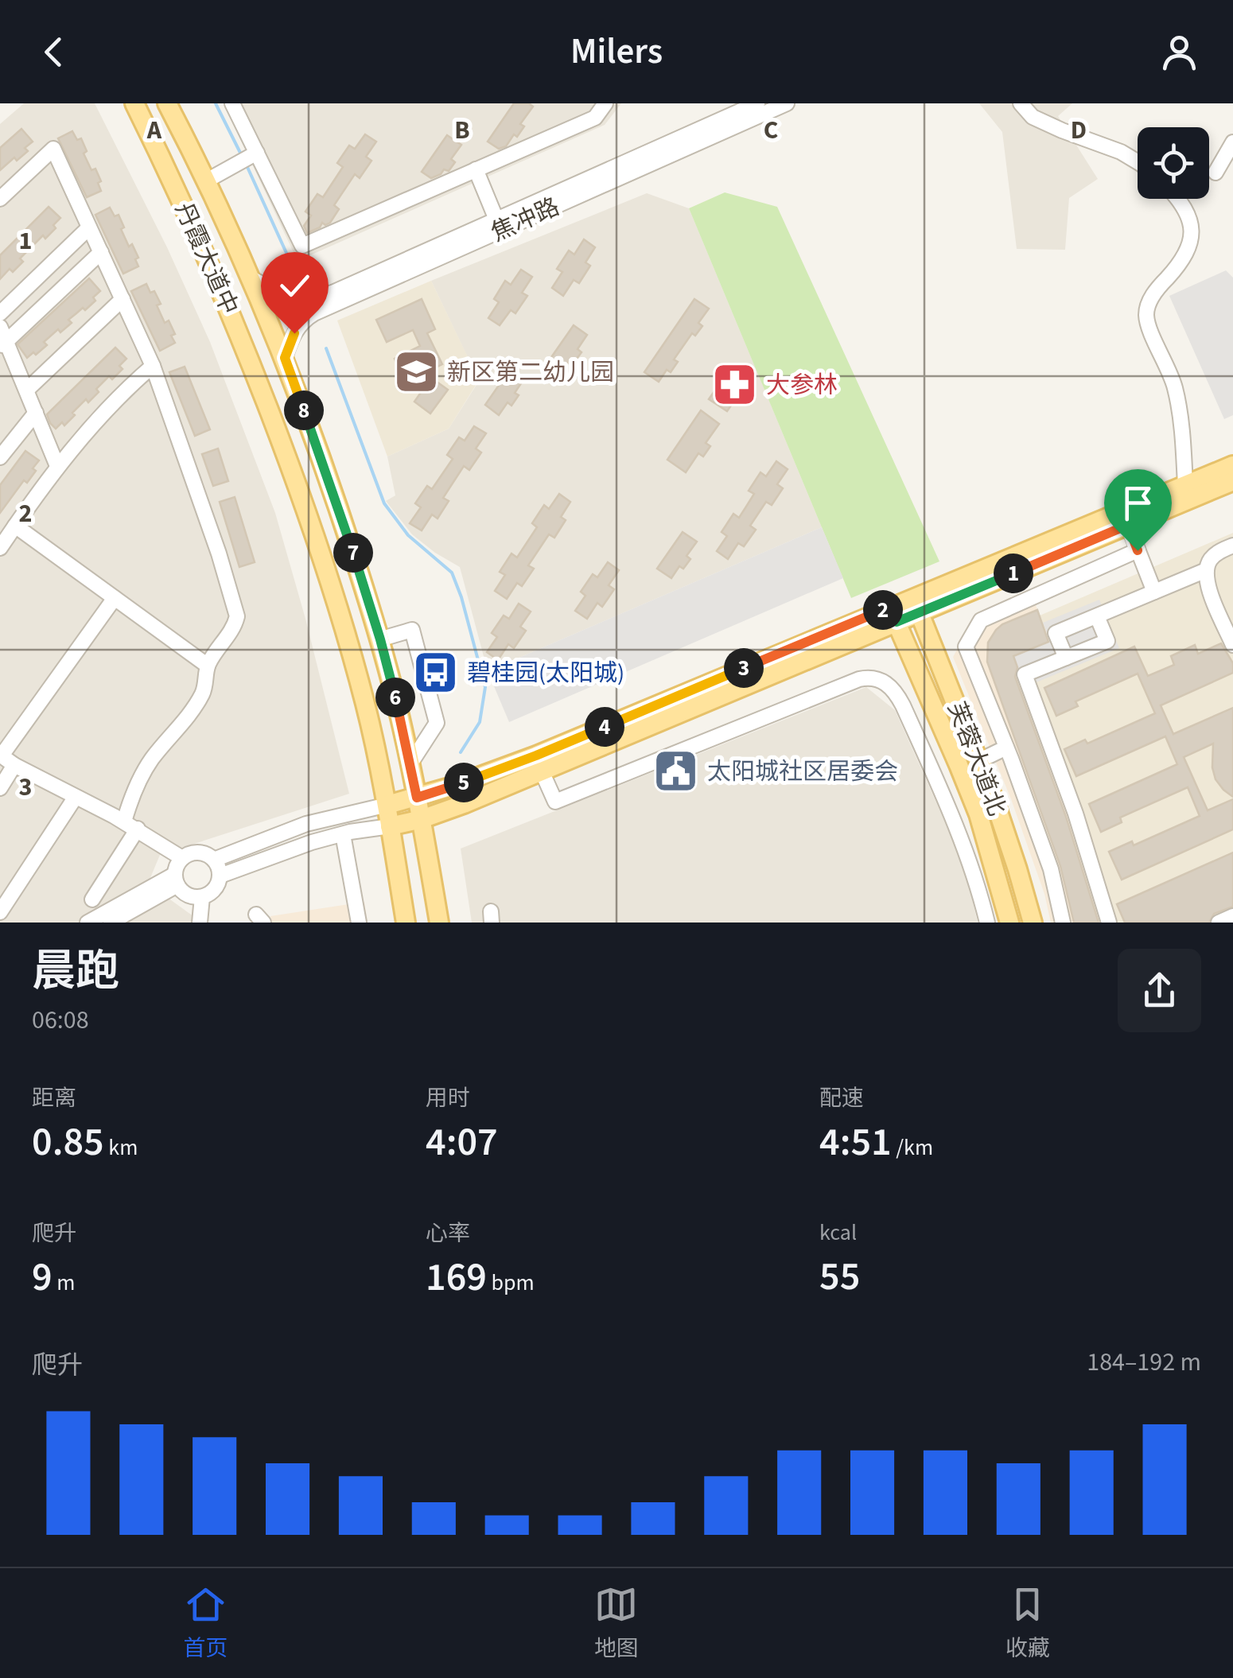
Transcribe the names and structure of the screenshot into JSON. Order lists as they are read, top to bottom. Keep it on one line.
{"streets":{"main road":["丹霞大道中","芙蓉大道北"],"street":["焦冲路"]},"crossings":[["焦冲路","丹霞大道中"]],"places":{"school or university":["新区第二幼儿园"],"pharmacy":["大参林"],"bus stop":["碧桂园(太阳城)"],"public building":["太阳城社区居委会"]},"page":{"header":"Milers","pins":["8","7","1","2","3","6","4","5"],"heading":["晨跑","06:08"],"stats":[["距离","0.85 km"],["用时","4:07"],["配速","4:51 /km"],["爬升","9 m"],["心率","169 bpm"],["kcal","55"]],"chart":["爬升","184–192 m"],"tabs":["首页","地图","收藏"]},"grid":{"columns":["A","B","C","D"],"rows":["1","2","3"]}}
